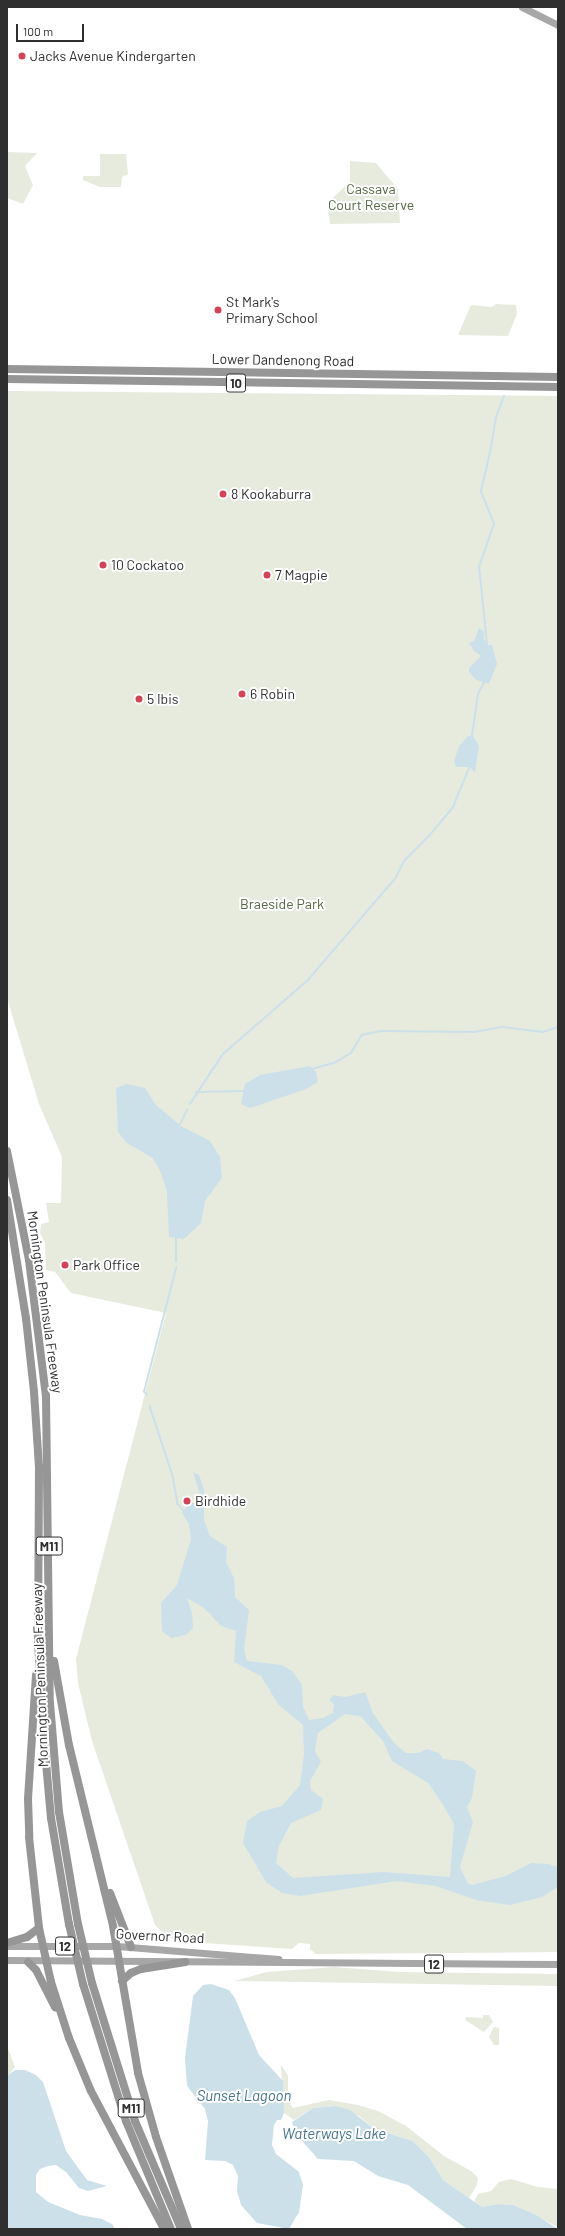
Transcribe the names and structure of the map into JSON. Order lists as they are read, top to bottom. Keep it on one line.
{"streets":{"highway":["Lower Dandenong Road","10","Mornington Peninsula Freeway","M11"],"main road":["Governor Road","12"]},"water":["Sunset Lagoon","Waterways Lake"],"parks":["Cassava Court Reserve","Braeside Park"],"places":["Jacks Avenue Kindergarten","St Mark's Primary School","8 Kookaburra","10 Cockatoo","7 Magpie","6 Robin","5 Ibis","Park Office","Birdhide"],"scale_bar":"100 m"}
